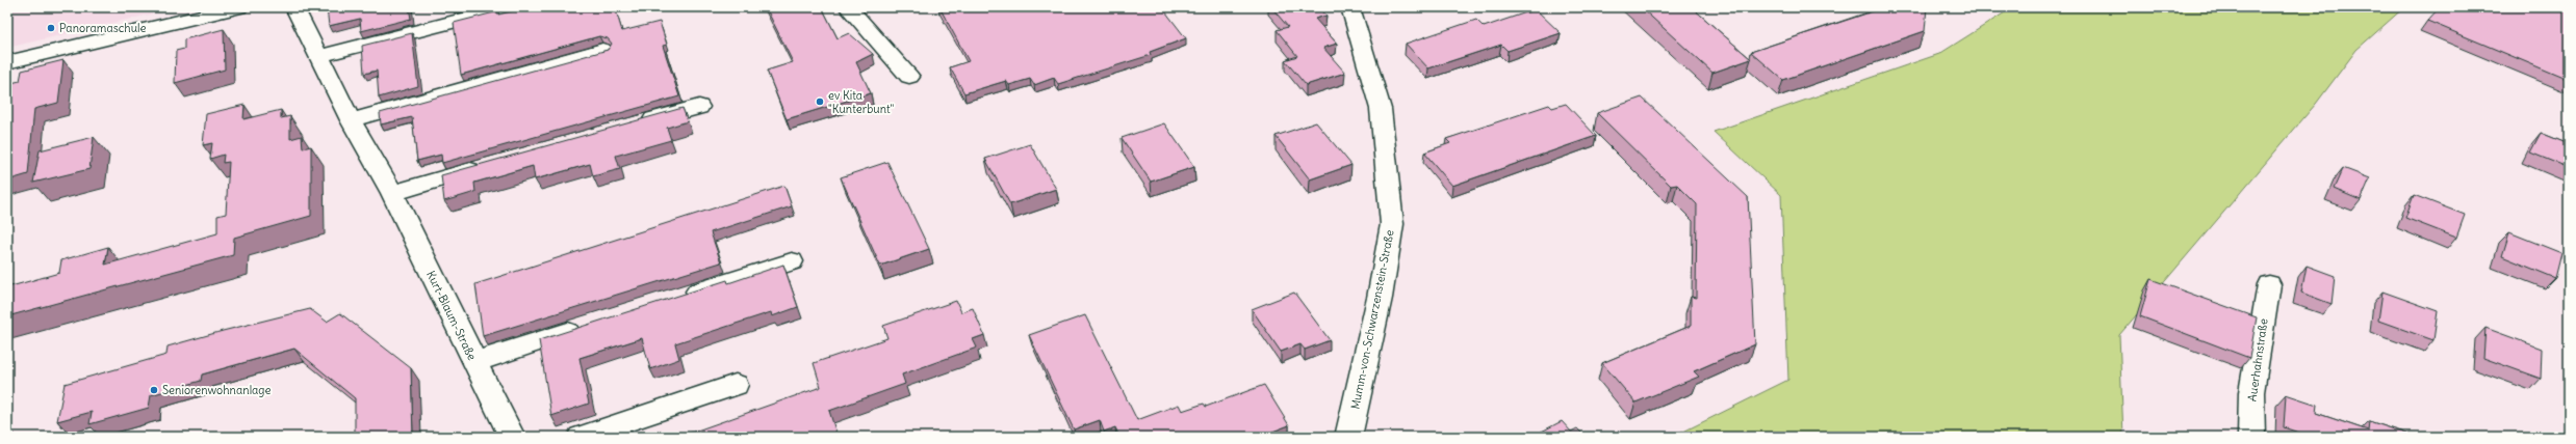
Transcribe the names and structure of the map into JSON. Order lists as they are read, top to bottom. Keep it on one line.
{"streets":{"street":["Kurt-Blaum-Straße","Mumm-von-Schwarzenstein-Straße","Auerhahnstraße"]},"places":["Panoramaschule","ev Kita \"Kunterbunt\"","Seniorenwohnanlage"]}
